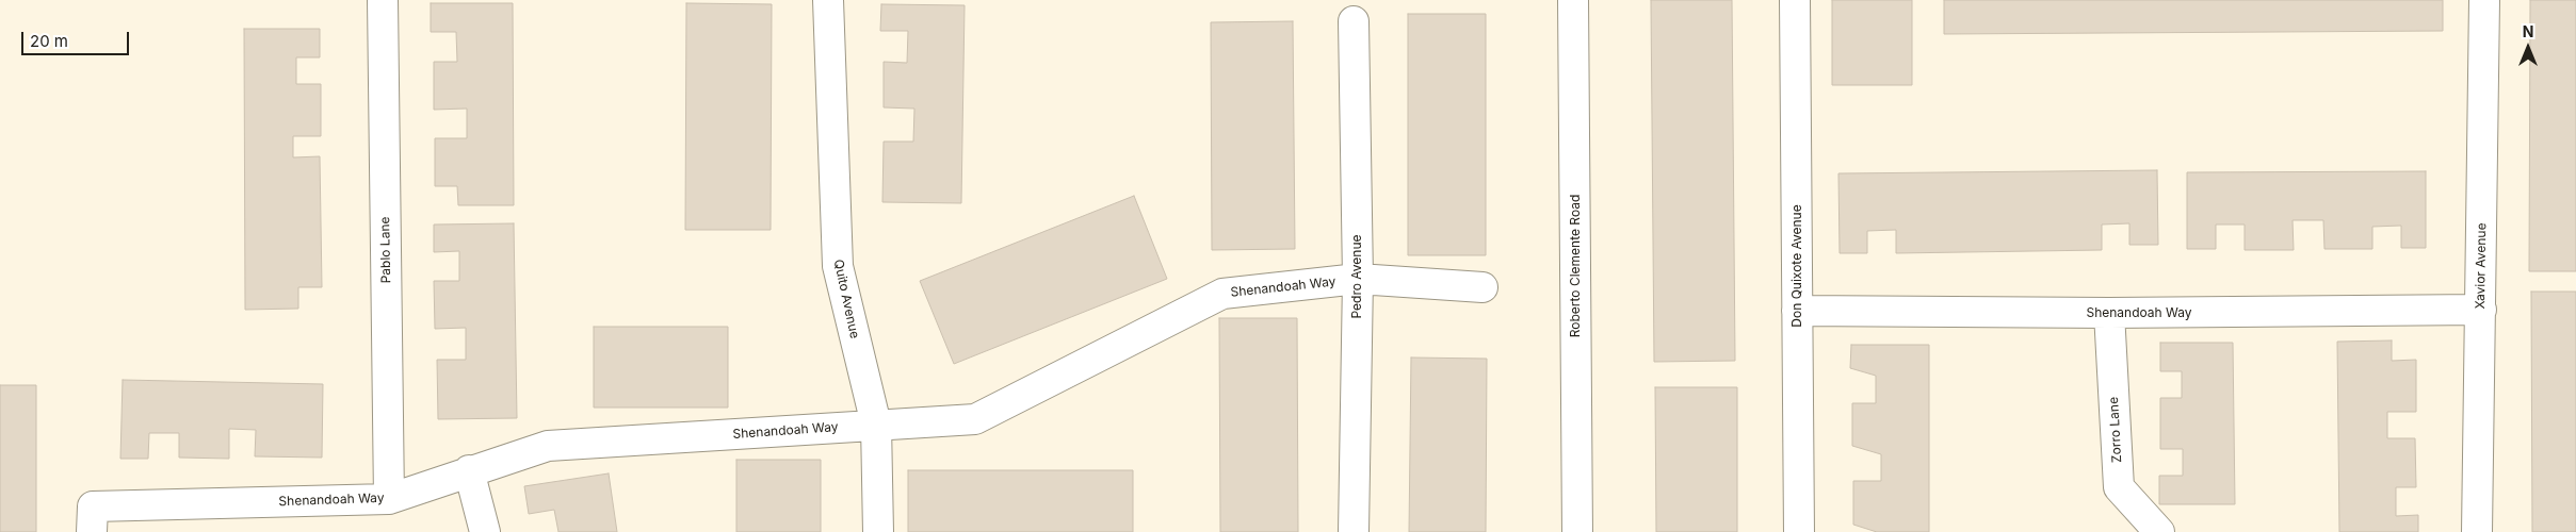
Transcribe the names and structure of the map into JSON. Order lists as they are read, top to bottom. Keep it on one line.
{"streets":{"street":["Pablo Lane","Roberto Clemente Road","Don Quixote Avenue","Xavior Avenue","Pedro Avenue","Shenandoah Way","Quito Avenue","Zorro Lane"]},"crossings":[["Pablo Lane","Shenandoah Way"],["Don Quixote Avenue","Shenandoah Way"],["Xavior Avenue","Shenandoah Way"],["Pedro Avenue","Shenandoah Way"],["Shenandoah Way","Quito Avenue"],["Shenandoah Way","Zorro Lane"]],"scale_bar":"20 m","north":"top"}
